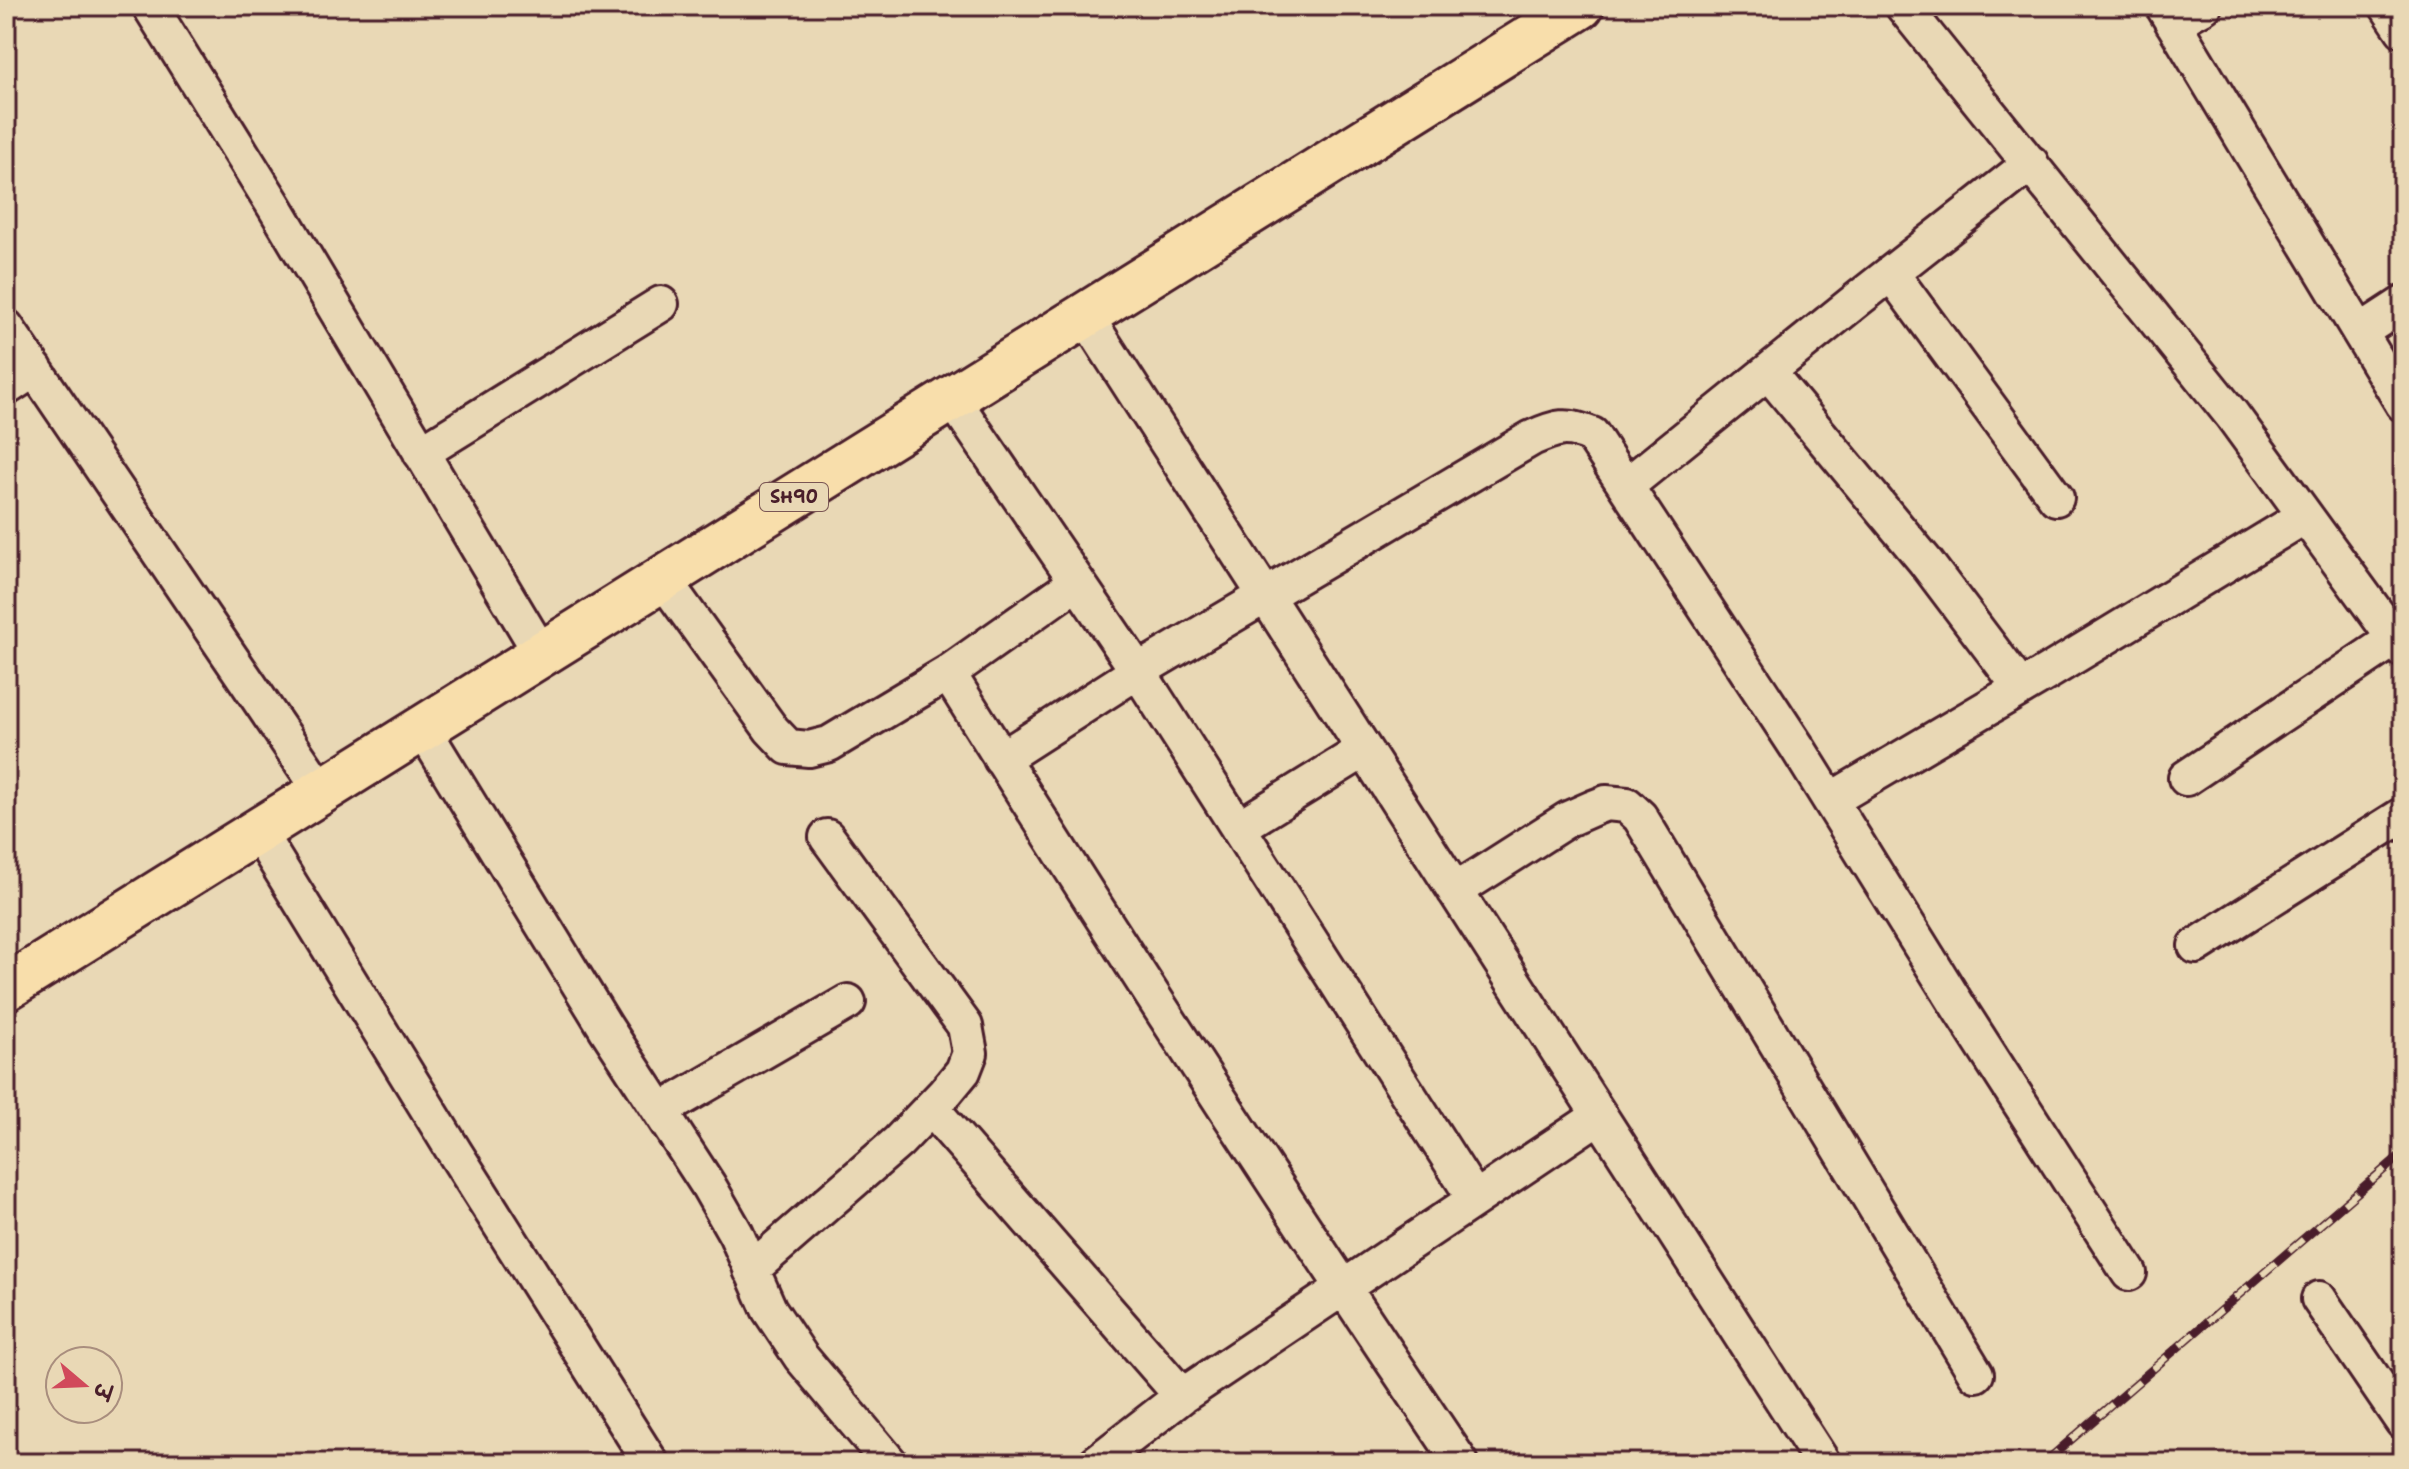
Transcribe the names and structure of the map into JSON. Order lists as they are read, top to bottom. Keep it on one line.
{"streets":{"main road":["SH90"]},"north":"right"}
